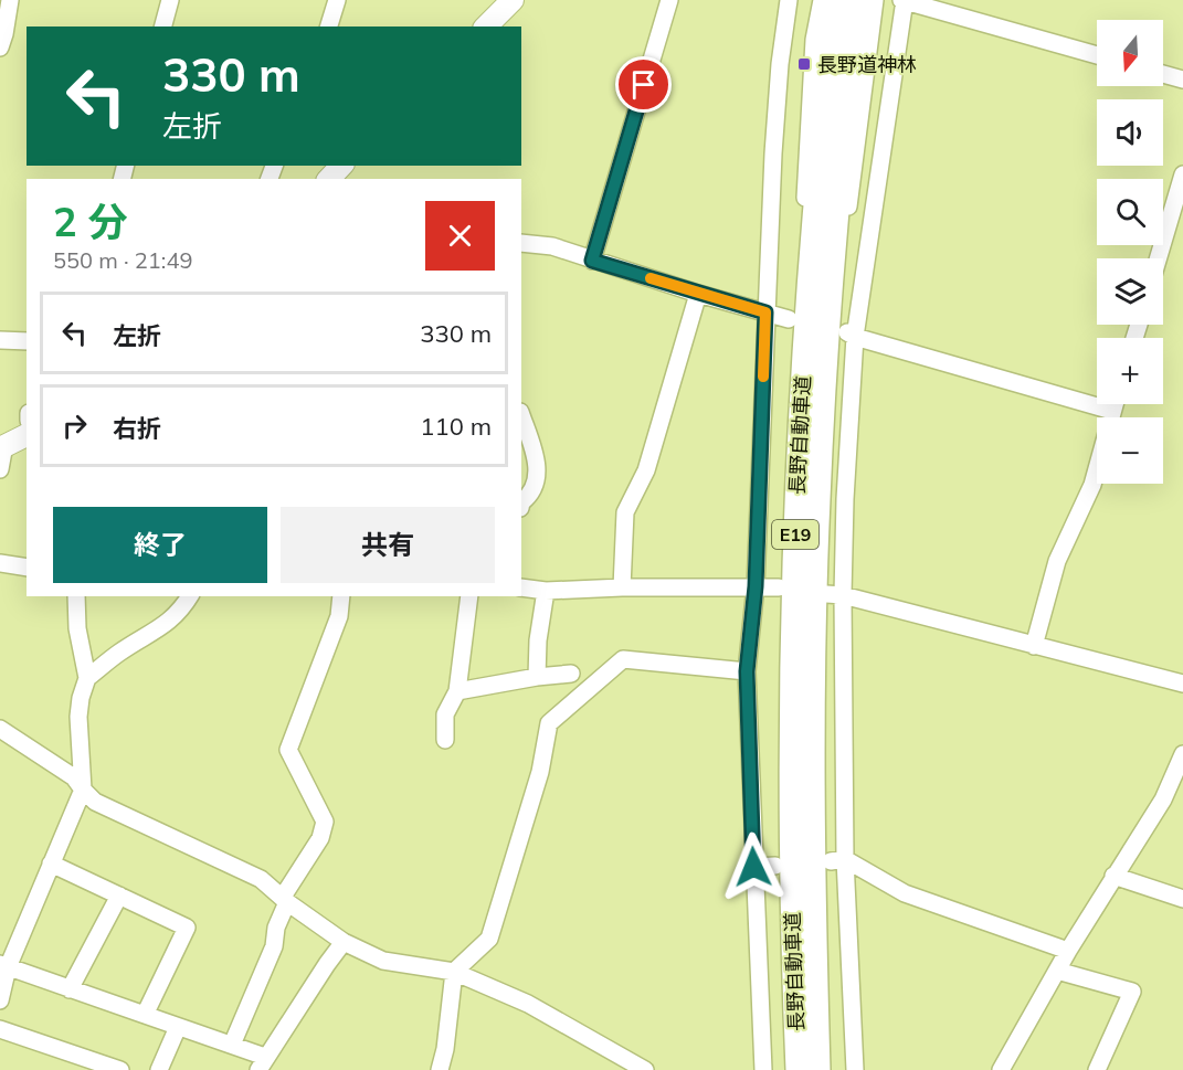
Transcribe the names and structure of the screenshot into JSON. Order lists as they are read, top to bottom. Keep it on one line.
{"streets":{"highway":["長野自動車道","E19"]},"places":{"transit":["長野道神林"]},"north":"bottom","page":{"map_buttons":["+","−"],"turn":["330 m","左折"],"heading":["2 分","550 m · 21:49"],"list":[{"name":"左折","value":"330 m"},{"name":"右折","value":"110 m"}],"buttons":["終了","共有"]}}
